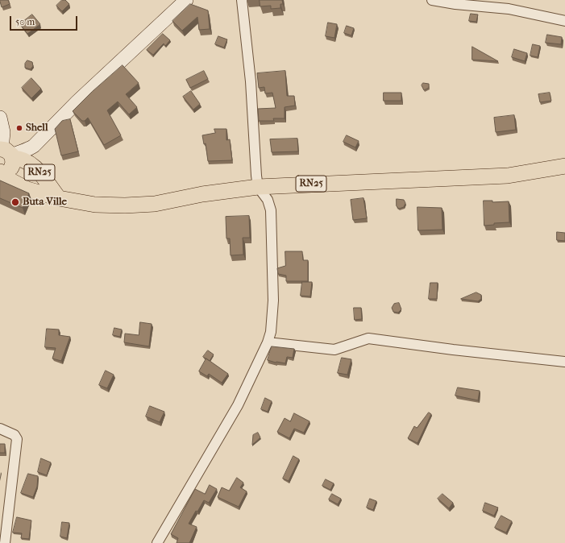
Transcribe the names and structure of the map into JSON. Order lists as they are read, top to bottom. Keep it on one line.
{"streets":{"main road":["RN25"]},"places":["Shell","Buta Ville"],"scale_bar":"50 m"}
